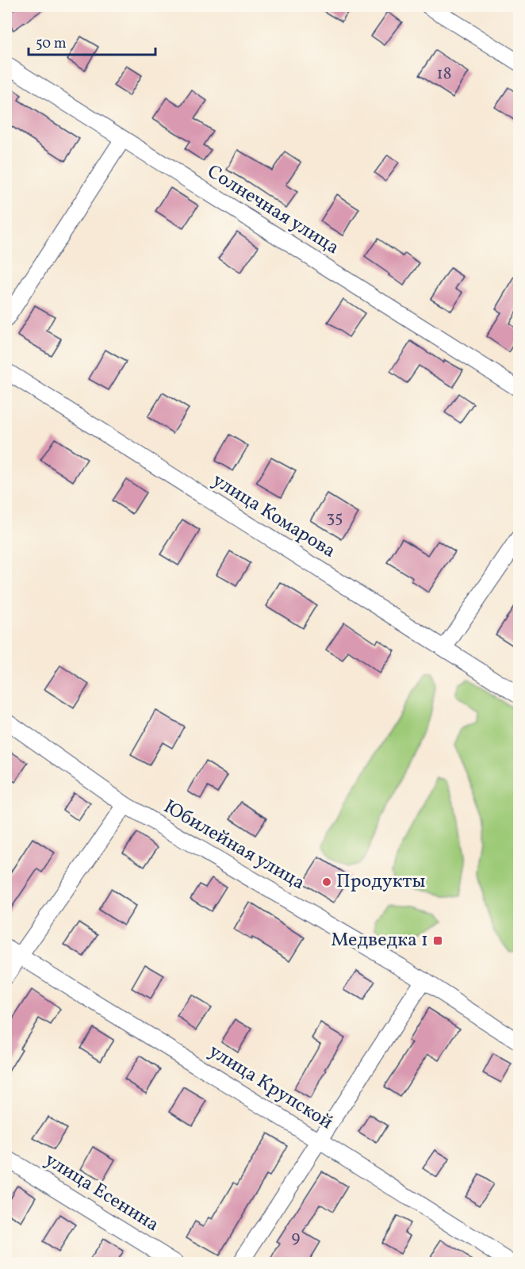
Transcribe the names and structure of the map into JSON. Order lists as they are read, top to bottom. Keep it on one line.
{"streets":{"street":["Солнечная улица","улица Комарова","Юбилейная улица","улица Крупской","улица Есенина"]},"places":{"other":["Продукты"],"transit":["Медведка 1"]},"house_numbers":["18","35","9"],"scale_bar":"50 m"}
